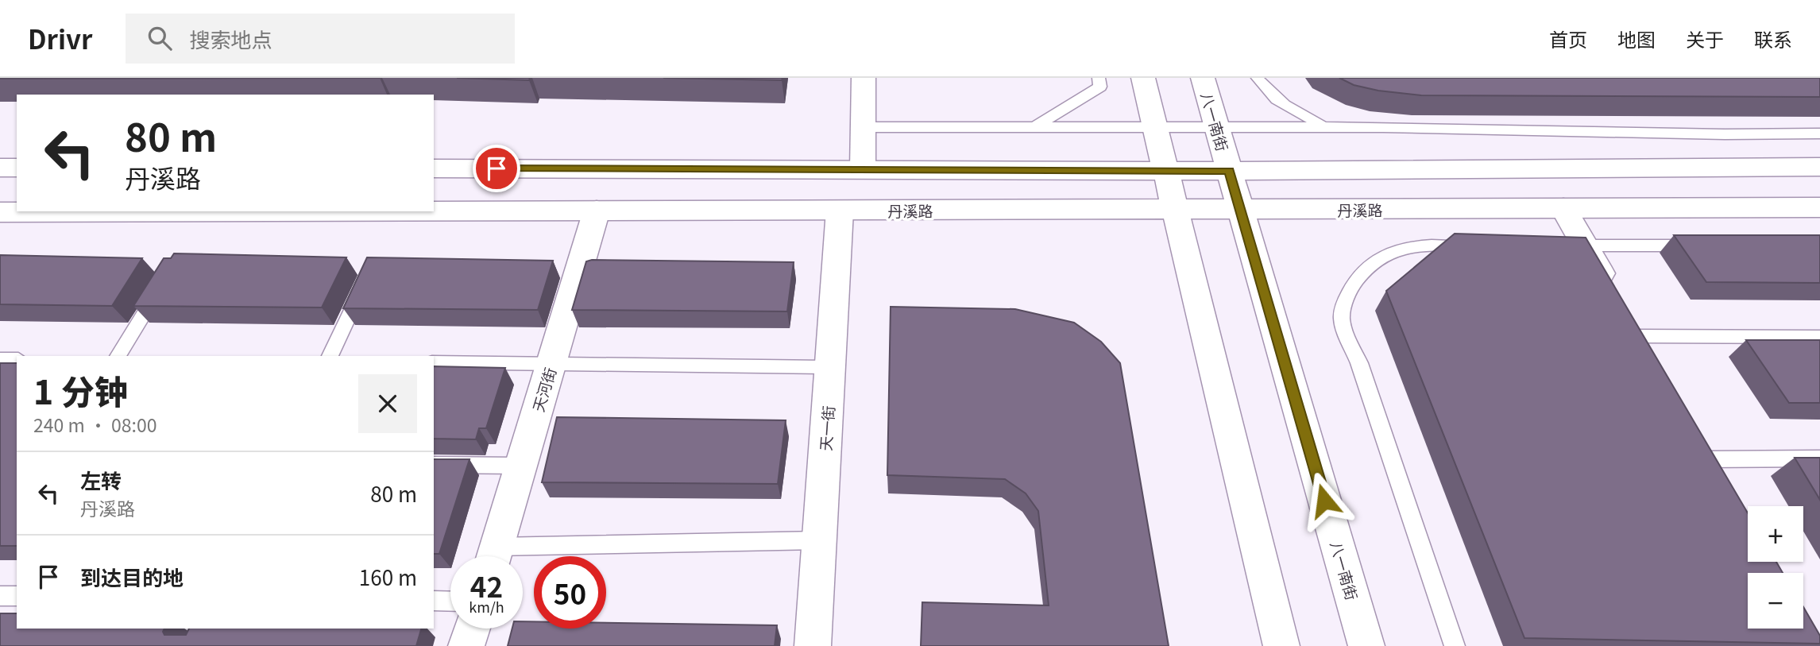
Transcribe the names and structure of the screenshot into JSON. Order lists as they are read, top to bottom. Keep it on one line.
{"streets":{"main road":["八一南街","丹溪路","天河街","天一街"]},"crossings":[["八一南街","丹溪路"],["丹溪路","天河街"],["丹溪路","天一街"]],"page":{"header":"Drivr","search":"搜索地点","nav":["首页","地图","关于","联系"],"turn":["80 m","丹溪路"],"heading":["1 分钟","240 m · 08:00"],"list":[{"name":"左转","note":"丹溪路","value":"80 m"},{"name":"到达目的地","value":"160 m"}],"map_buttons":["+","−"],"speed":"42 km/h","limit":"50"}}
